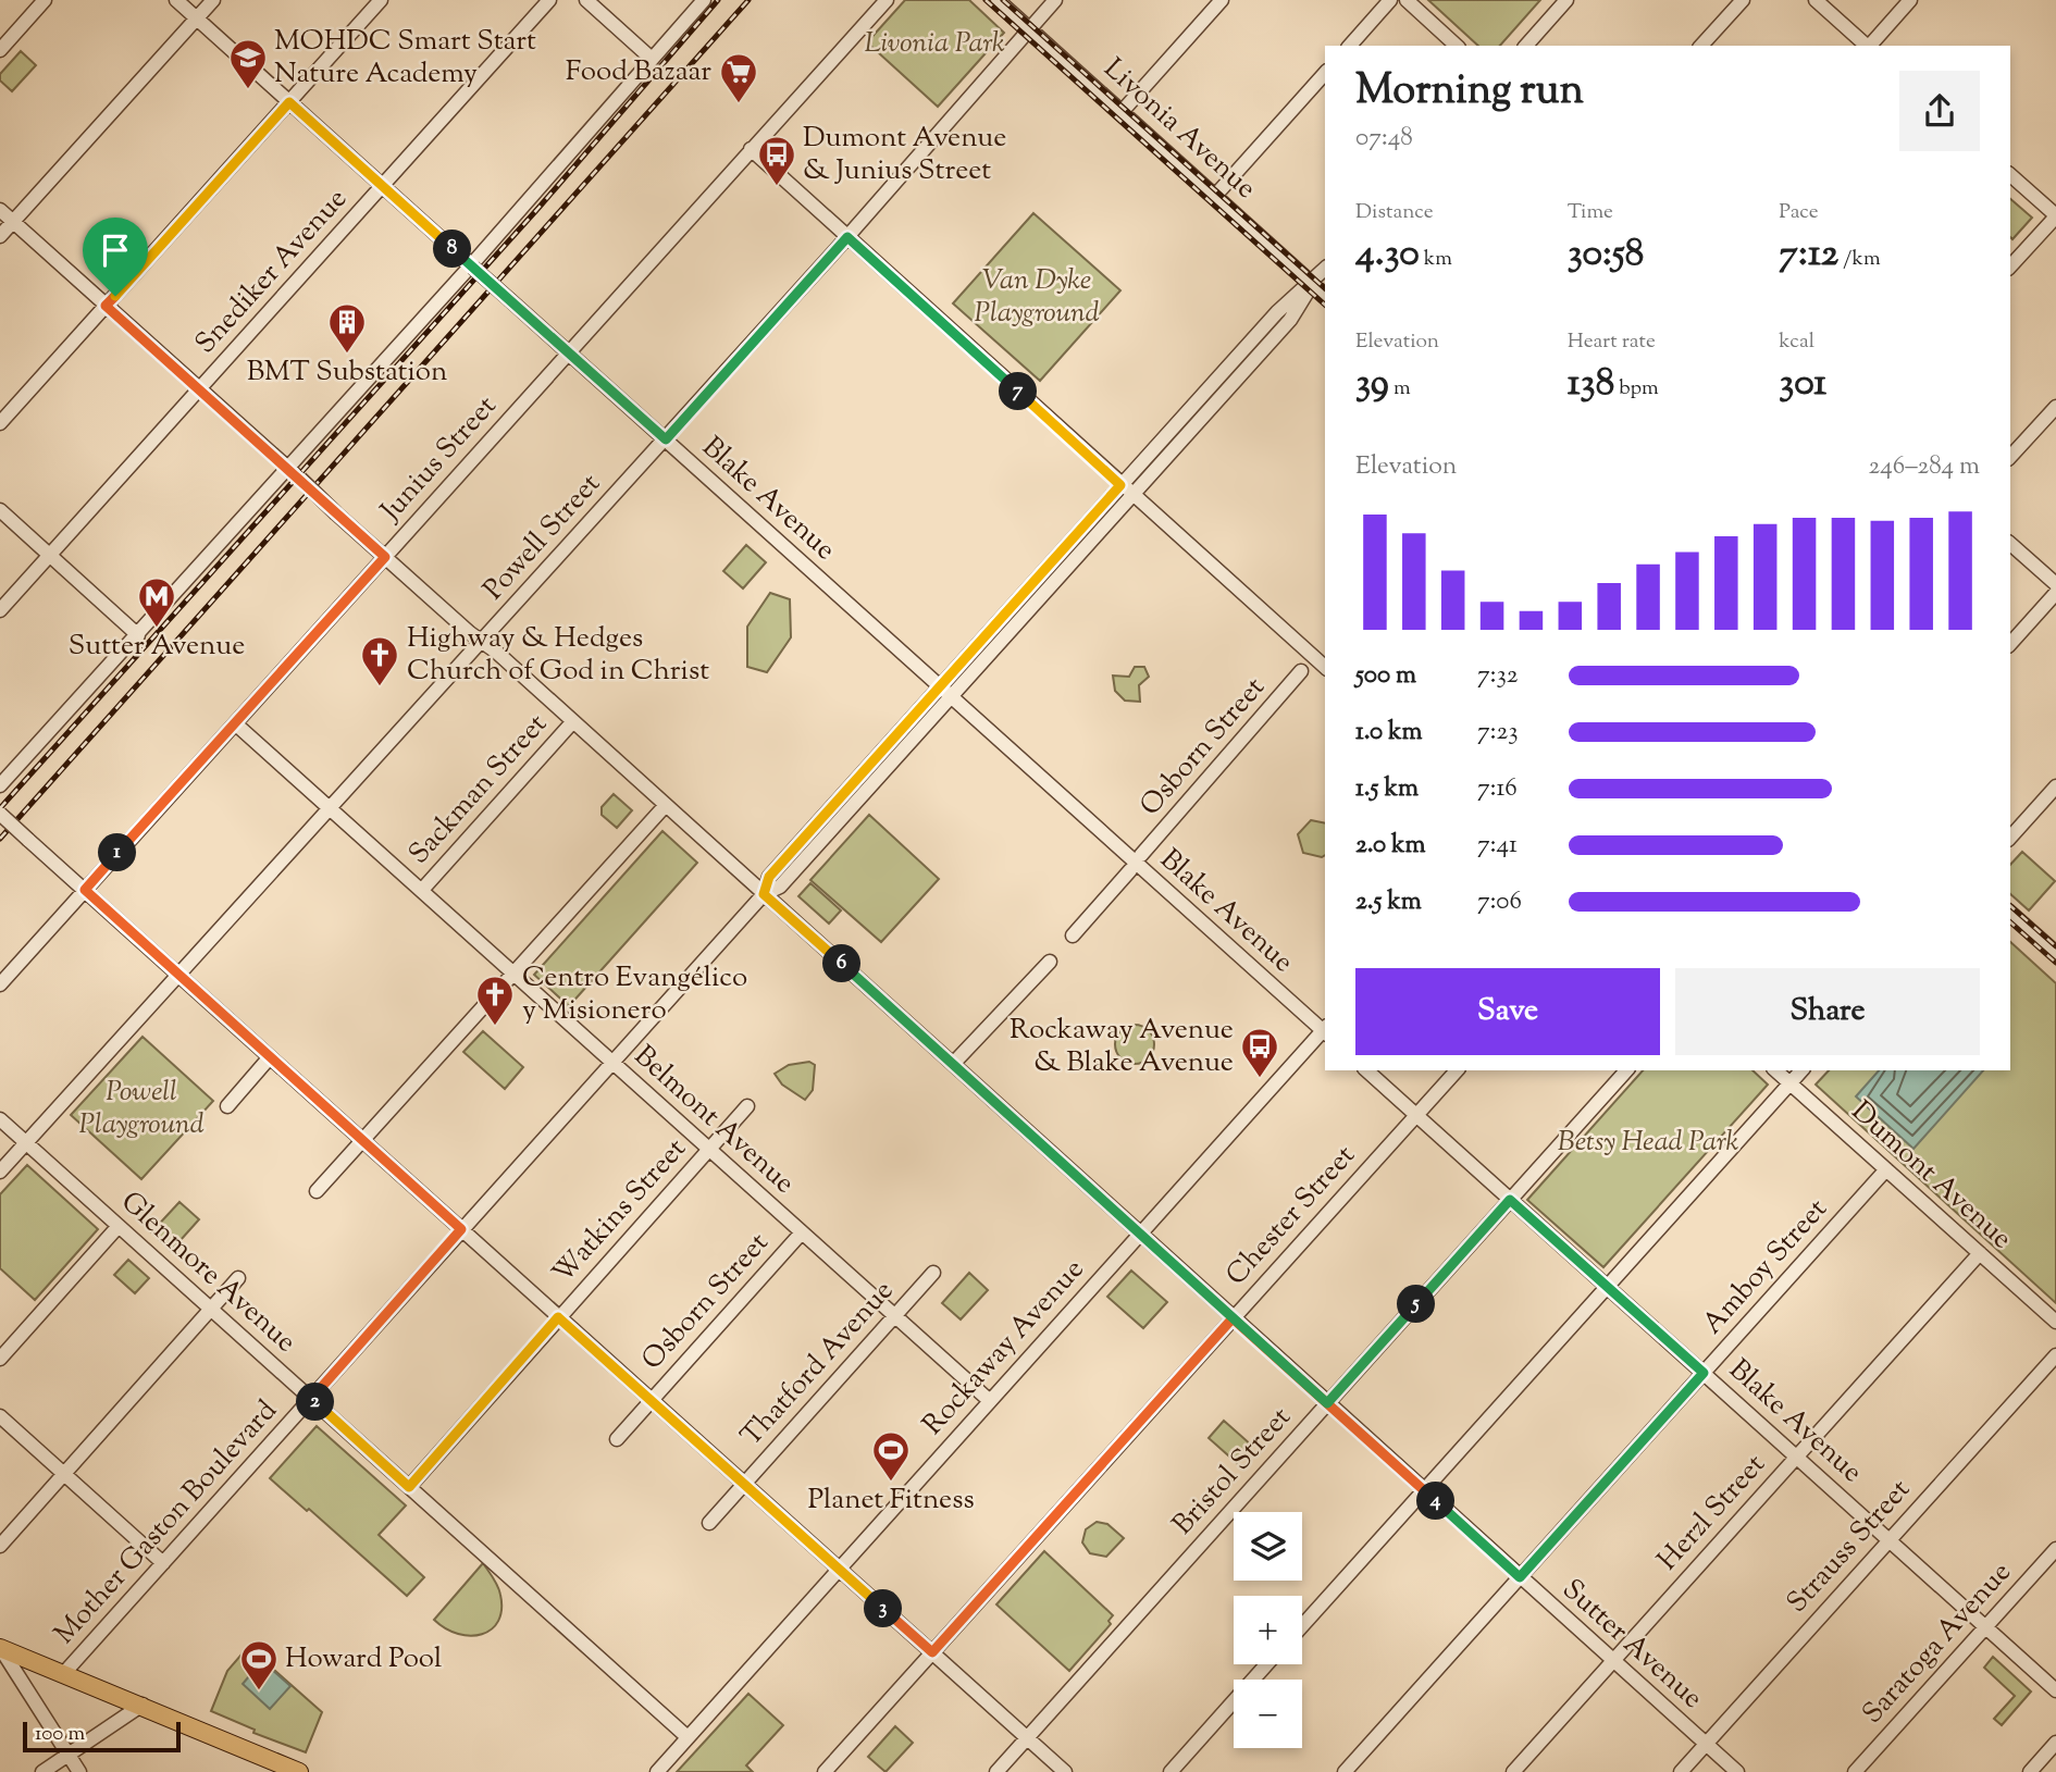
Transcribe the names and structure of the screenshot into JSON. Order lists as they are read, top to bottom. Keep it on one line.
{"streets":{"street":["Livonia Avenue","Snediker Avenue","Junius Street","Blake Avenue","Powell Street","Osborn Street","Sackman Street","Belmont Avenue","Dumont Avenue","Watkins Street","Chester Street","Amboy Street","Glenmore Avenue","Rockaway Avenue","Thatford Avenue","Bristol Street","Herzl Street","Mother Gaston Boulevard","Strauss Street","Saratoga Avenue","Sutter Avenue"]},"crossings":[["Livonia Avenue","Powell Street"],["Livonia Avenue","Mother Gaston Boulevard"],["Snediker Avenue","Blake Avenue"],["Snediker Avenue","Sutter Avenue"],["Junius Street","Blake Avenue"],["Junius Street","Belmont Avenue"],["Junius Street","Sutter Avenue"],["Blake Avenue","Powell Street"],["Blake Avenue","Chester Street"],["Blake Avenue","Amboy Street"],["Blake Avenue","Rockaway Avenue"],["Blake Avenue","Bristol Street"],["Blake Avenue","Herzl Street"],["Blake Avenue","Mother Gaston Boulevard"],["Blake Avenue","Strauss Street"],["Blake Avenue","Saratoga Avenue"],["Powell Street","Belmont Avenue"],["Powell Street","Glenmore Avenue"],["Powell Street","Sutter Avenue"],["Osborn Street","Belmont Avenue"],["Sackman Street","Belmont Avenue"],["Sackman Street","Sutter Avenue"],["Belmont Avenue","Watkins Street"],["Belmont Avenue","Rockaway Avenue"],["Belmont Avenue","Thatford Avenue"],["Belmont Avenue","Mother Gaston Boulevard"],["Dumont Avenue","Amboy Street"],["Dumont Avenue","Herzl Street"],["Watkins Street","Glenmore Avenue"],["Chester Street","Sutter Avenue"],["Amboy Street","Sutter Avenue"],["Glenmore Avenue","Rockaway Avenue"],["Glenmore Avenue","Mother Gaston Boulevard"],["Rockaway Avenue","Sutter Avenue"],["Bristol Street","Sutter Avenue"],["Herzl Street","Sutter Avenue"],["Mother Gaston Boulevard","Sutter Avenue"],["Strauss Street","Sutter Avenue"]],"parks":["Livonia Park","Van Dyke Playground","Powell Playground","Betsy Head Park"],"places":{"school or university":["MOHDC Smart Start Nature Academy"],"supermarket":["Food Bazaar"],"bus stop":["Dumont Avenue & Junius Street","Rockaway Avenue & Blake Avenue"],"building":["BMT Substation"],"metro station":["Sutter Avenue"],"church":["Highway & Hedges Church of God in Christ","Centro Evangélico y Misionero"],"sports":["Planet Fitness","Howard Pool"]},"scale_bar":"100 m","page":{"heading":["Morning run","07:48"],"stats":[["Distance","4.30 km"],["Time","30:58"],["Pace","7:12 /km"],["Elevation","39 m"],["Heart rate","138 bpm"],["kcal","301"]],"pins":["8","7","1","6","5","2","4","3"],"chart":["Elevation","246–284 m"],"list":[{"name":"500 m","note":"7:32"},{"name":"1.0 km","note":"7:23"},{"name":"1.5 km","note":"7:16"},{"name":"2.0 km","note":"7:41"},{"name":"2.5 km","note":"7:06"}],"buttons":["Save","Share"],"map_buttons":["+","−"],"scale":"100 m"}}
